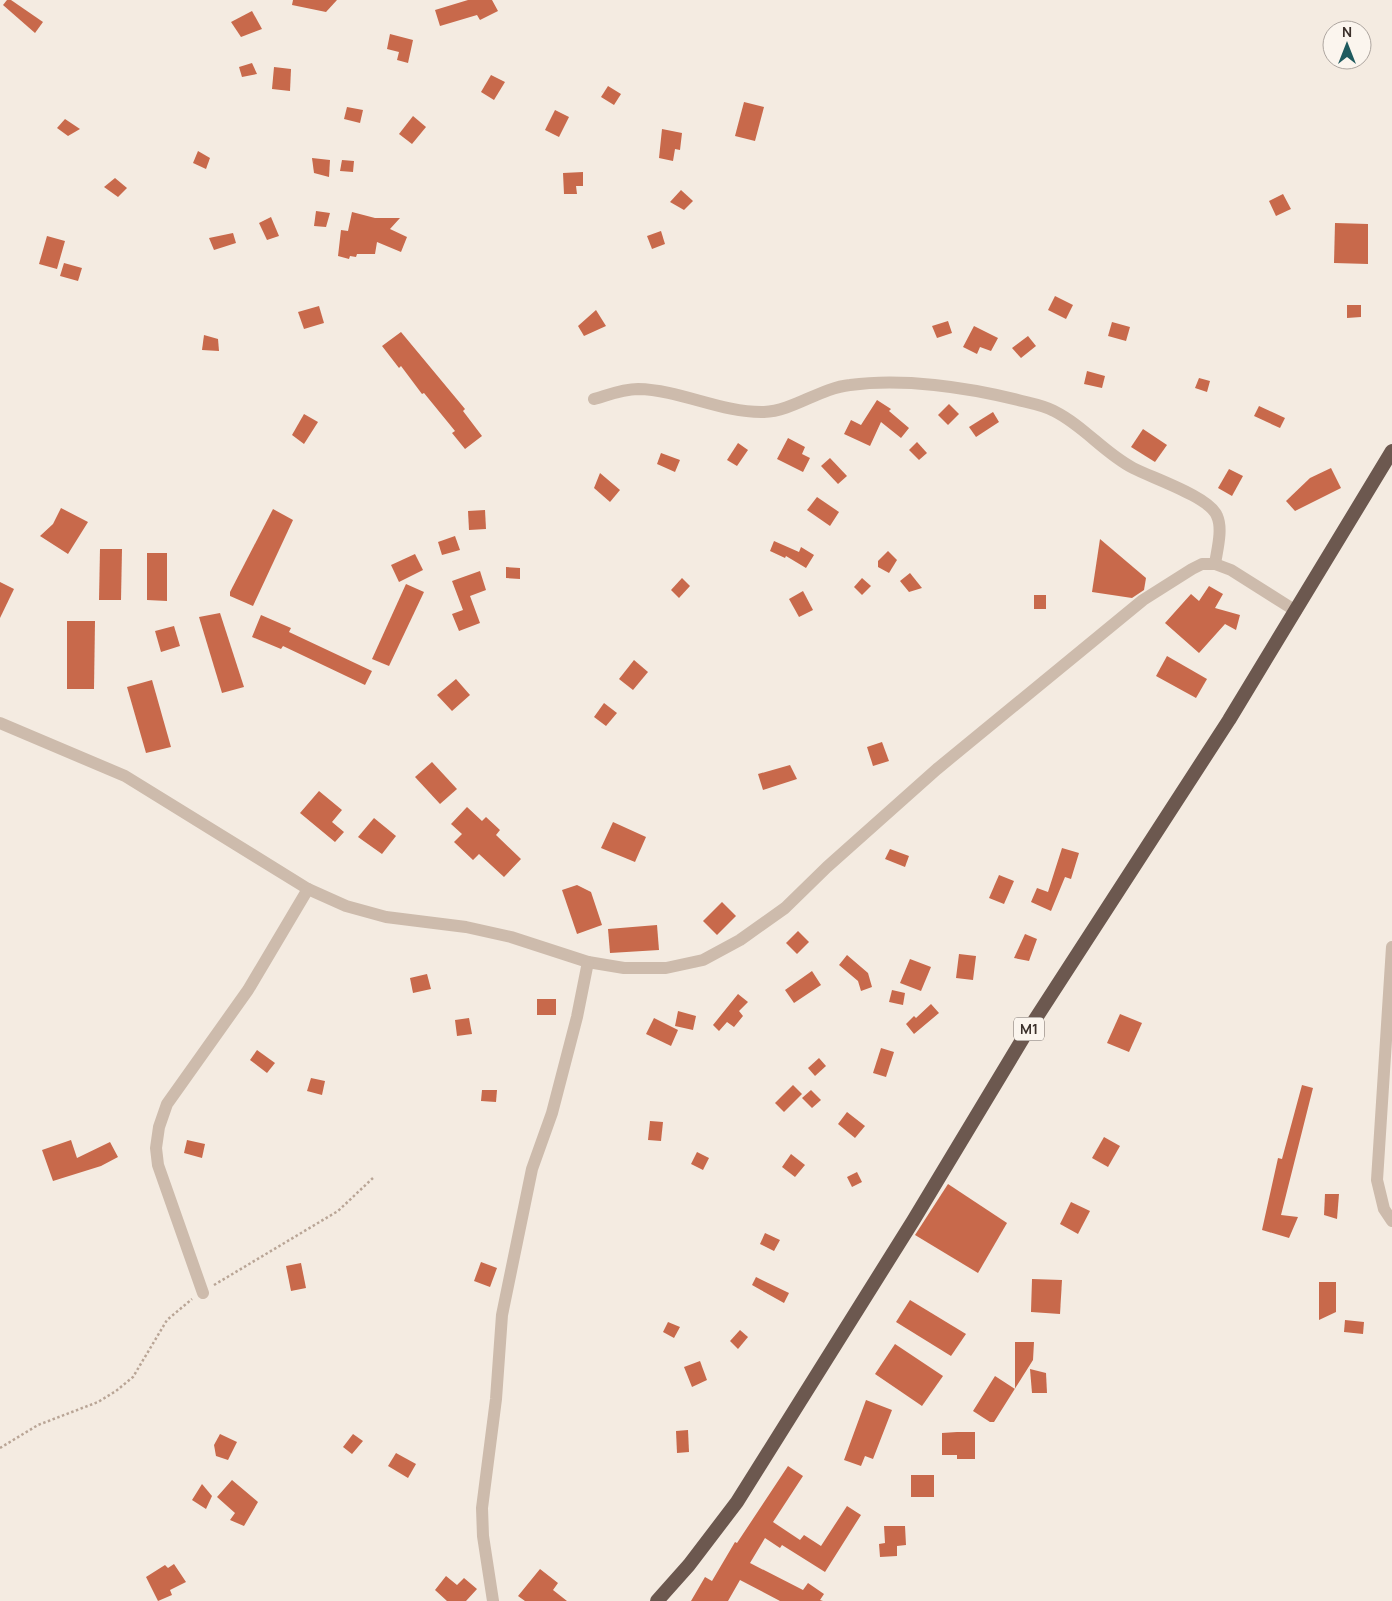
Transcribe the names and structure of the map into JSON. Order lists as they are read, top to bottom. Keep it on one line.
{"streets":{"highway":["M1"]},"north":"top"}
